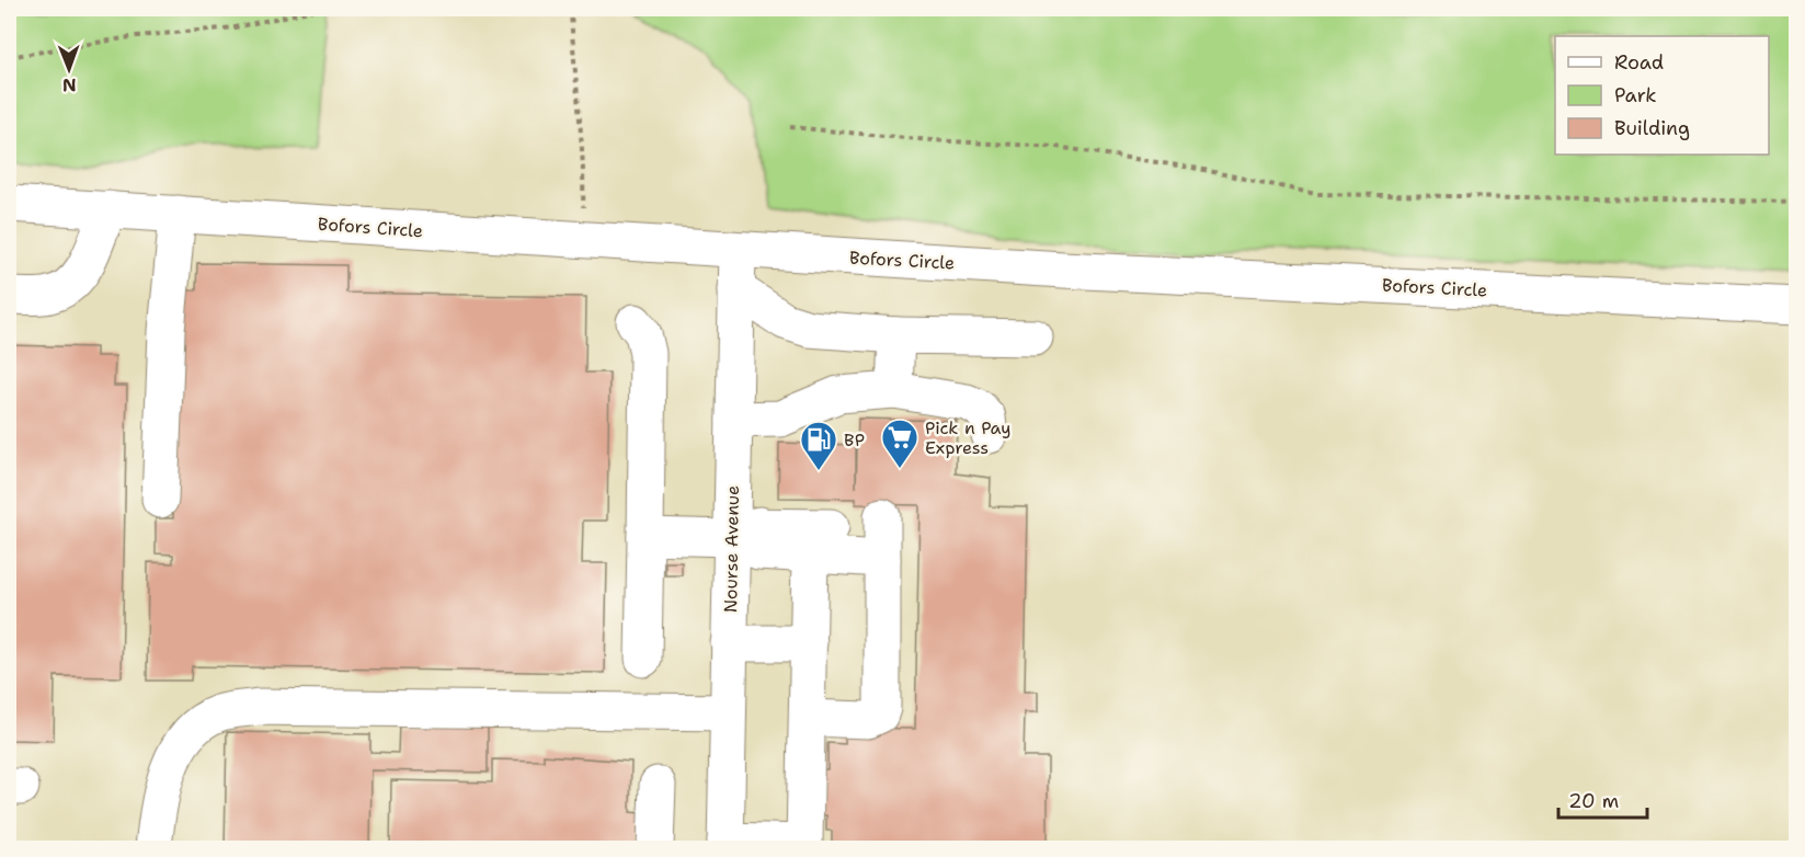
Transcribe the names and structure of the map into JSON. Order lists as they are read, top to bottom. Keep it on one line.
{"streets":{"street":["Bofors Circle","Nourse Avenue"]},"crossings":[["Bofors Circle","Nourse Avenue"]],"places":{"supermarket":["Pick n Pay Express"],"fuel station":["BP"]},"legend":["Road","Park","Building"],"scale_bar":"20 m","north":"bottom"}
